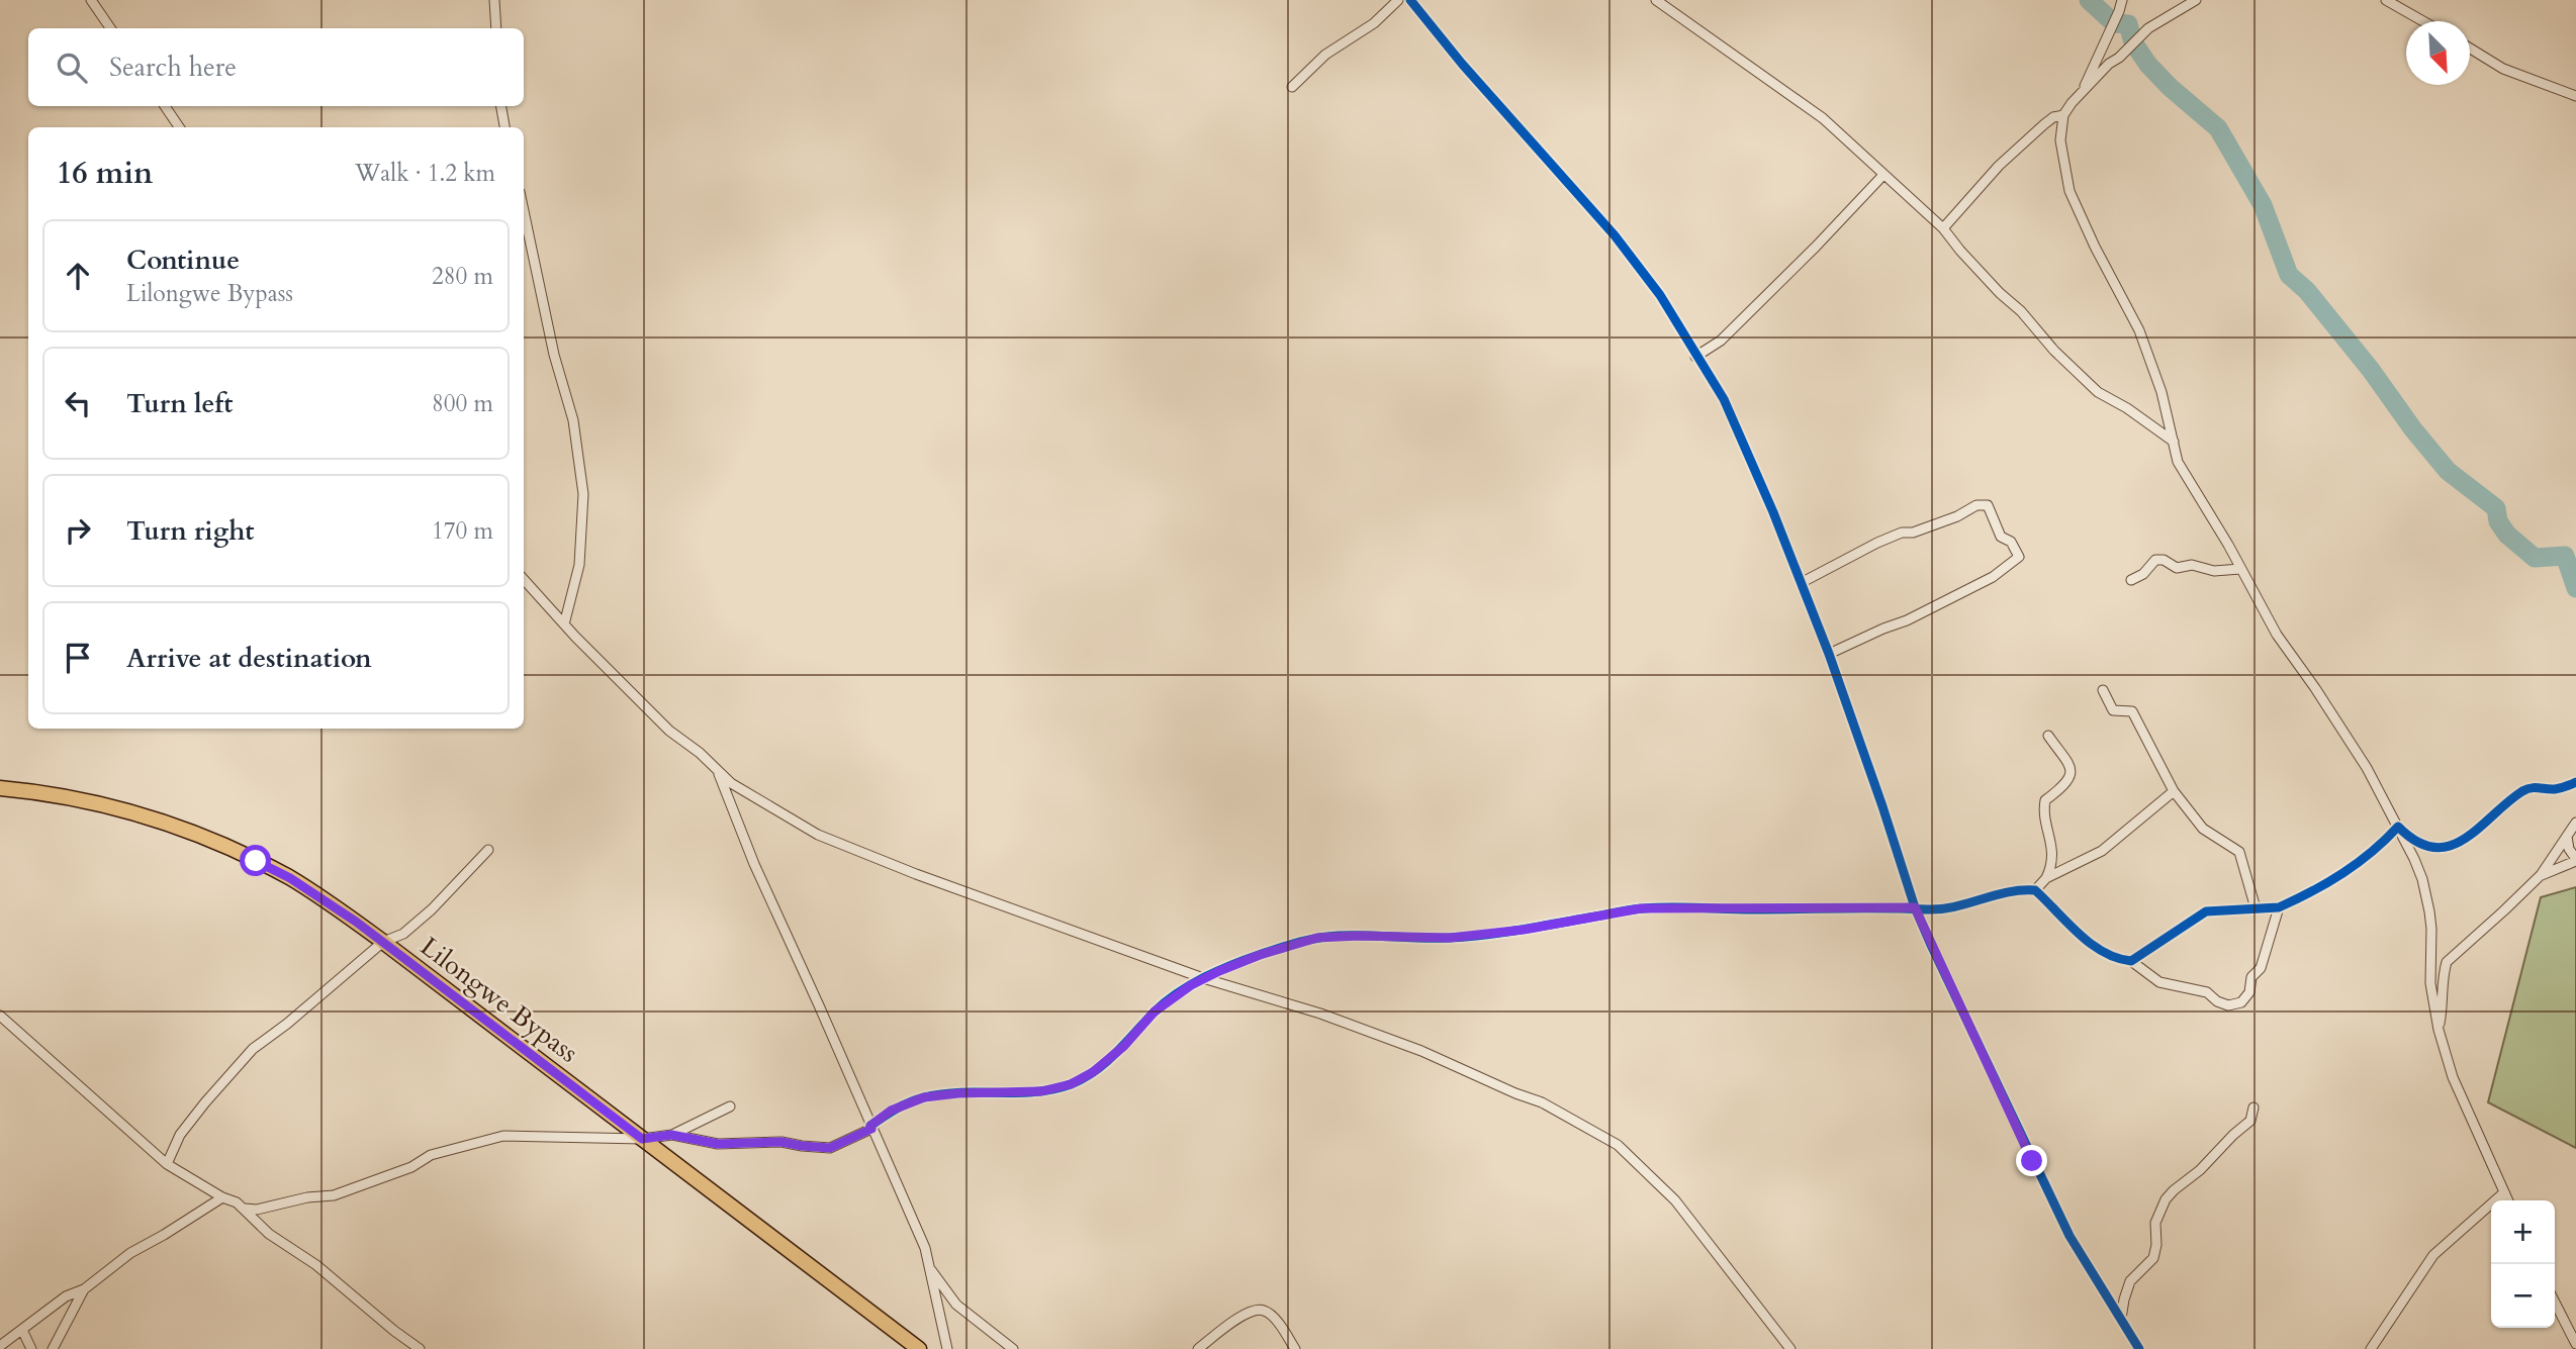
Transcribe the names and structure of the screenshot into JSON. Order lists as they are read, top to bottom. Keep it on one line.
{"streets":{"main road":["Lilongwe Bypass"]},"north":"bottom right","page":{"search":"Search here","heading":["16 min","Walk · 1.2 km"],"list":[["Continue","Lilongwe Bypass","280 m"],["Turn left","800 m"],["Turn right","170 m"],"Arrive at destination"],"map_buttons":["+","−"]}}
